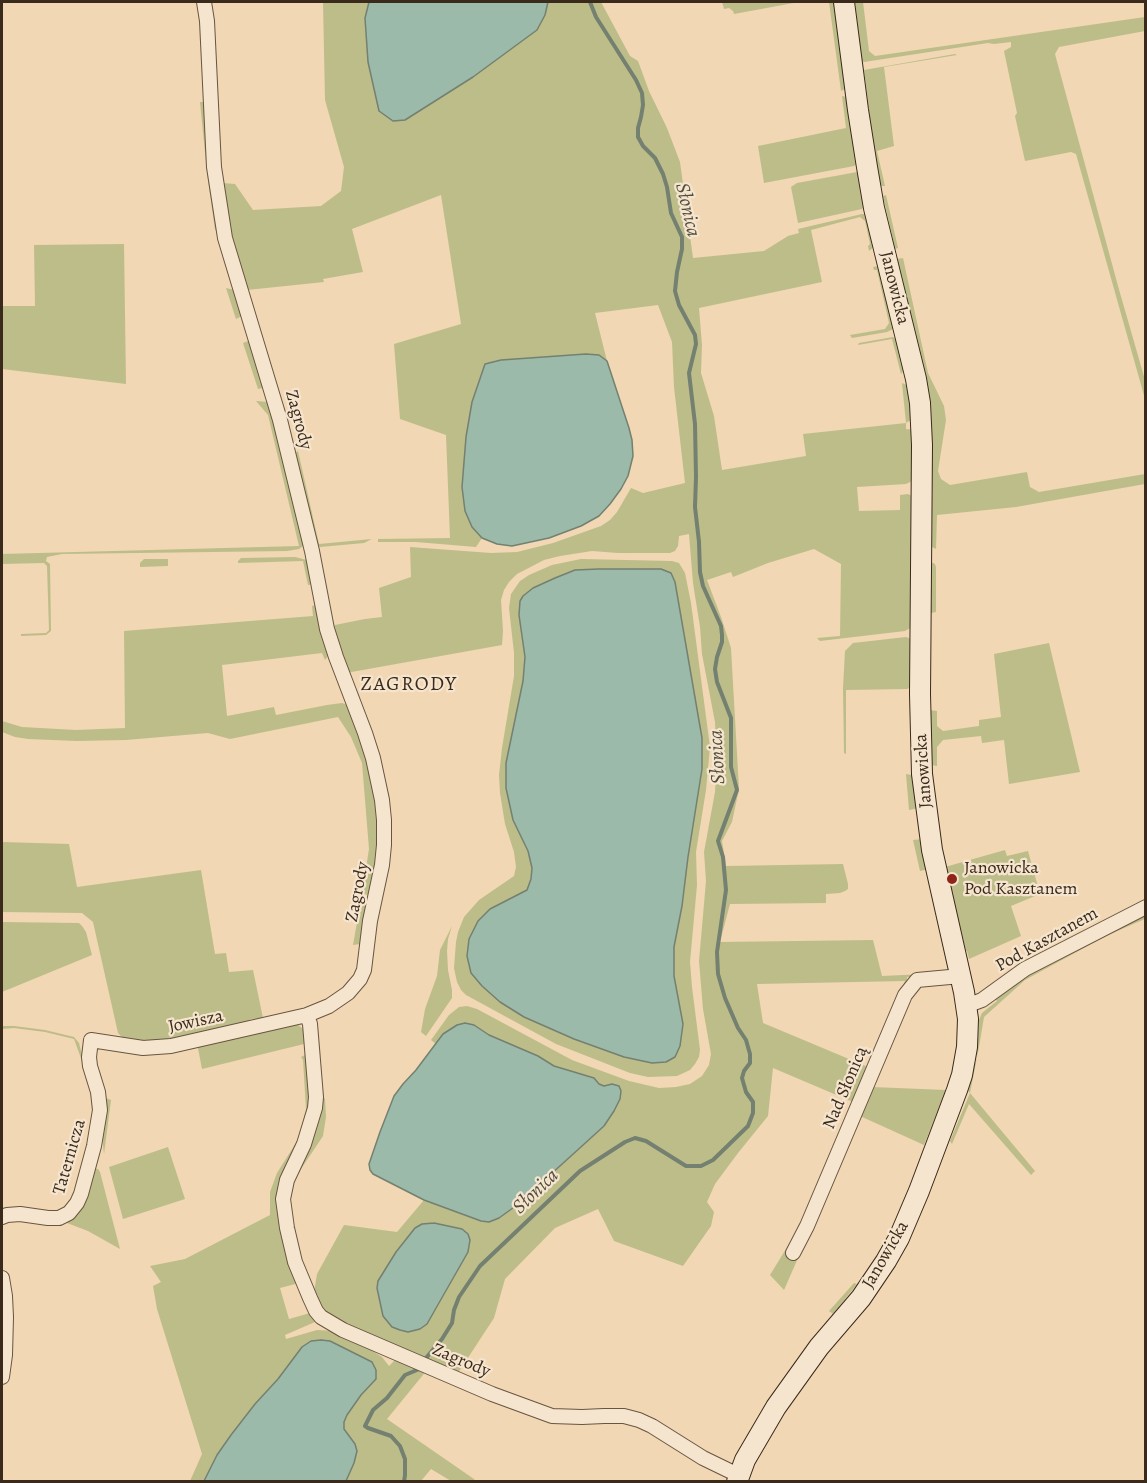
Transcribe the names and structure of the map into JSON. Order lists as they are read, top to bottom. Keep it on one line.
{"streets":{"street":["Janowicka","Zagrody","Pod Kasztanem","Jowisza","Nad Słonicą","Taternicza"]},"crossings":[["Janowicka","Zagrody"],["Janowicka","Pod Kasztanem"],["Janowicka","Nad Słonicą"],["Zagrody","Jowisza"],["Jowisza","Taternicza"]],"districts":["ZAGRODY"],"water":["Słonica"],"places":["Janowicka Pod Kasztanem"]}
